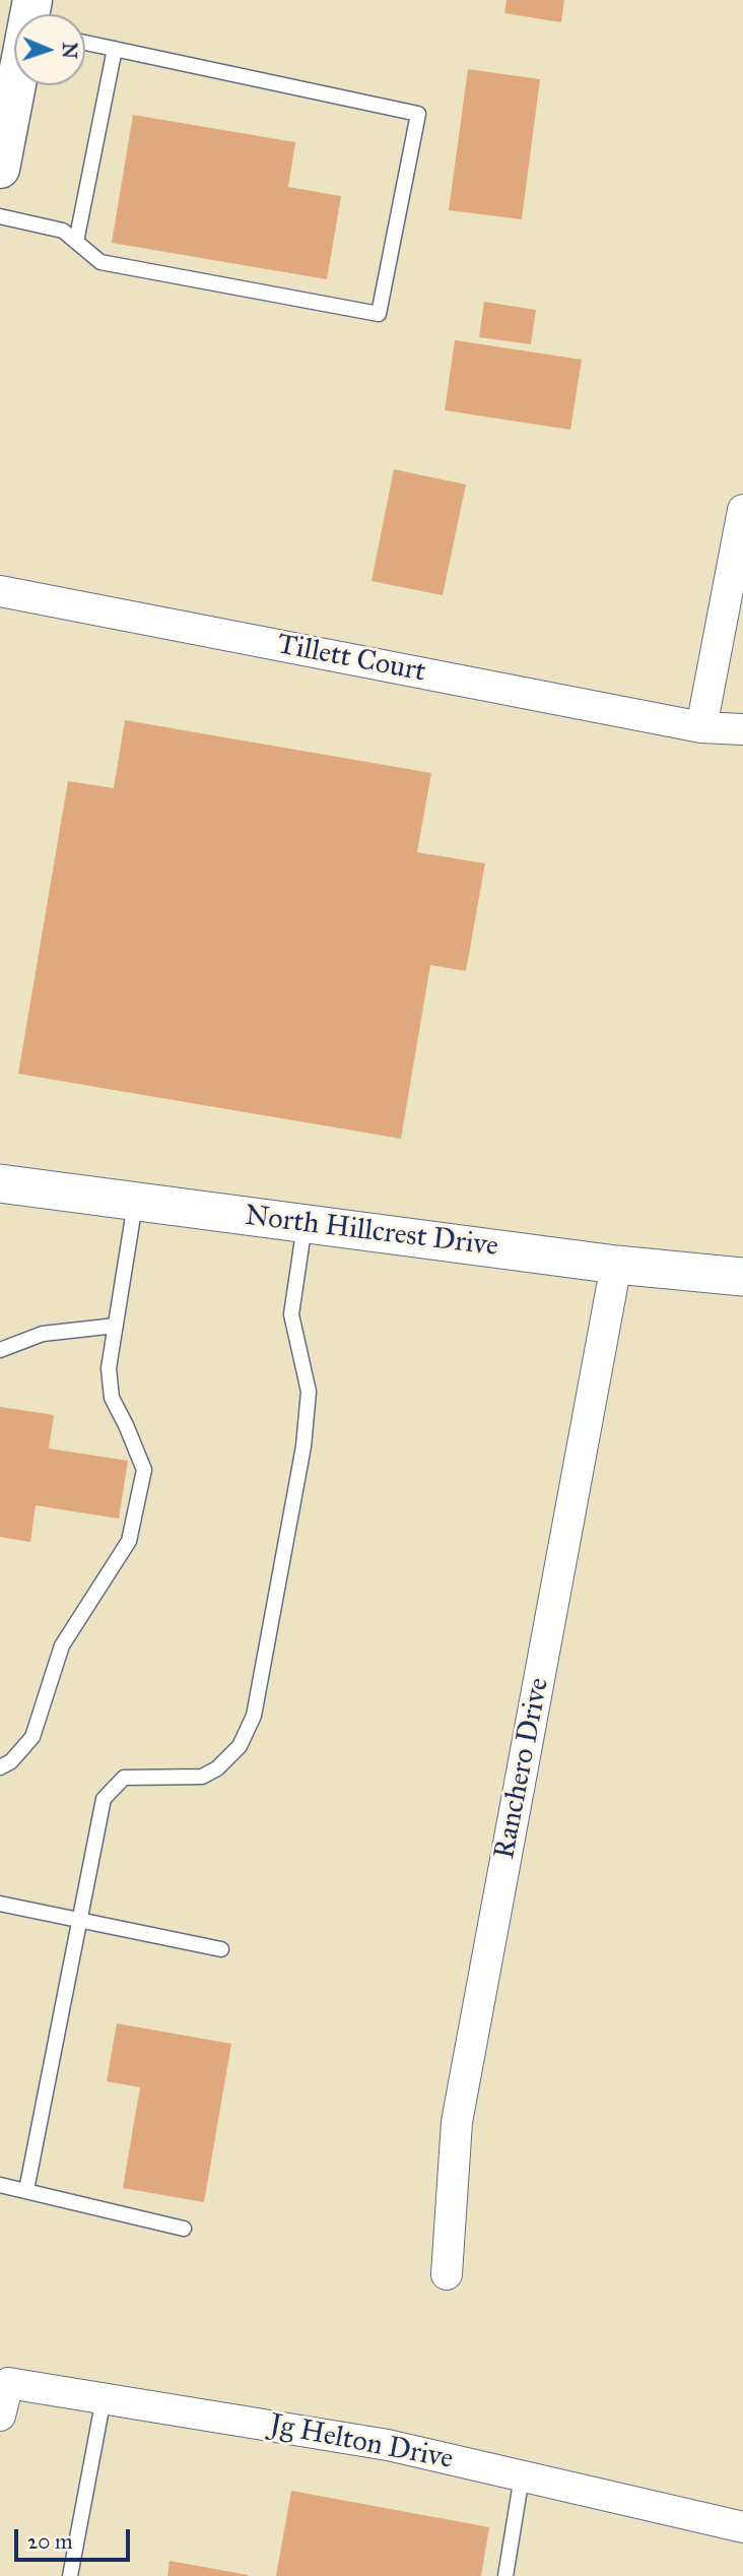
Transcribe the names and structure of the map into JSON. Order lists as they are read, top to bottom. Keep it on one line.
{"streets":{"street":["Tillett Court","North Hillcrest Drive","Ranchero Drive","Jg Helton Drive"]},"crossings":[["North Hillcrest Drive","Ranchero Drive"]],"scale_bar":"20 m","north":"right"}
